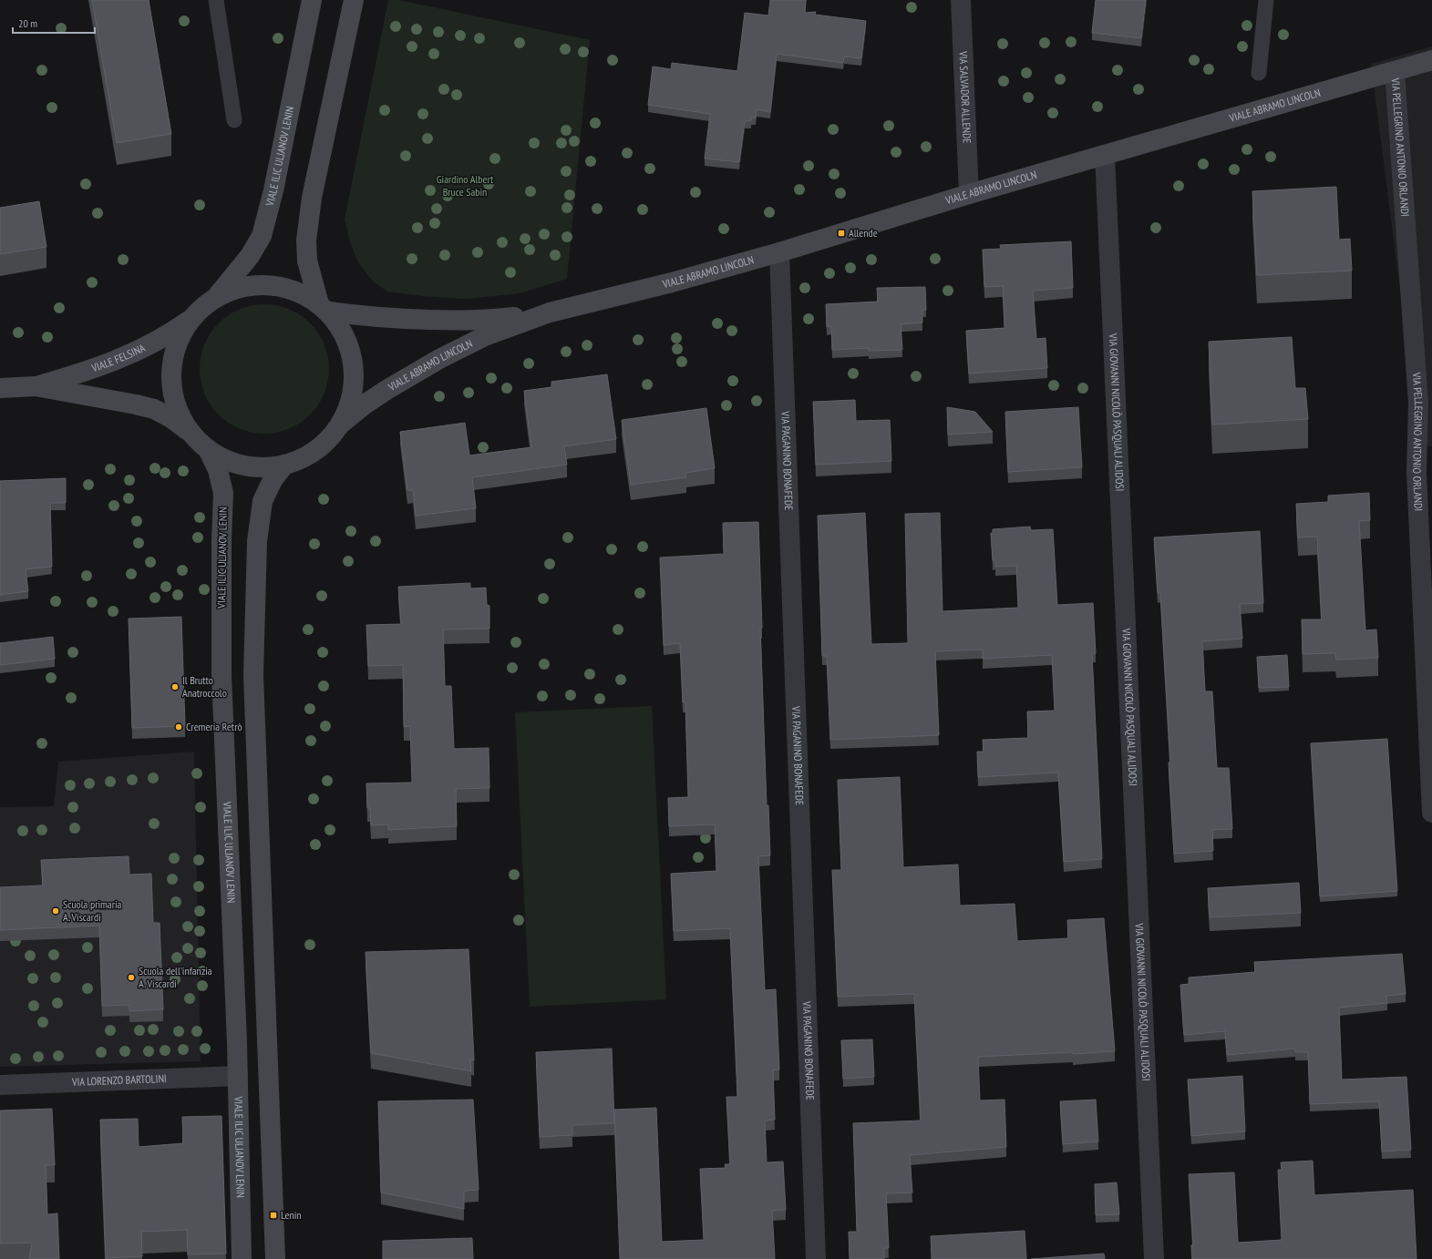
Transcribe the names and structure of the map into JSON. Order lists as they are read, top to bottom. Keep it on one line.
{"streets":{"main road":["VIALE ABRAMO LINCOLN","VIALE ILIC ULJANOV LENIN","VIALE FELSINA"],"street":["VIA SALVADOR ALLENDE","VIA PELLEGRINO ANTONIO ORLANDI","VIA GIOVANNI NICOLÒ PASQUALI ALIDOSI","VIA PAGANINO BONAFEDE","VIA LORENZO BARTOLINI"]},"crossings":[["VIA SALVADOR ALLENDE","VIALE ABRAMO LINCOLN"],["VIALE ABRAMO LINCOLN","VIA PELLEGRINO ANTONIO ORLANDI"],["VIALE ABRAMO LINCOLN","VIA GIOVANNI NICOLÒ PASQUALI ALIDOSI"],["VIALE ABRAMO LINCOLN","VIA PAGANINO BONAFEDE"],["VIALE ILIC ULJANOV LENIN","VIA LORENZO BARTOLINI"]],"parks":["Giardino Albert Bruce Sabin"],"places":{"transit":["Allende","Lenin"],"other":["Il Brutto Anatroccolo","Cremeria Retrò","Scuola primaria A. Viscardi","Scuola dell'infanzia A. Viscardi"]},"scale_bar":"20 m"}
